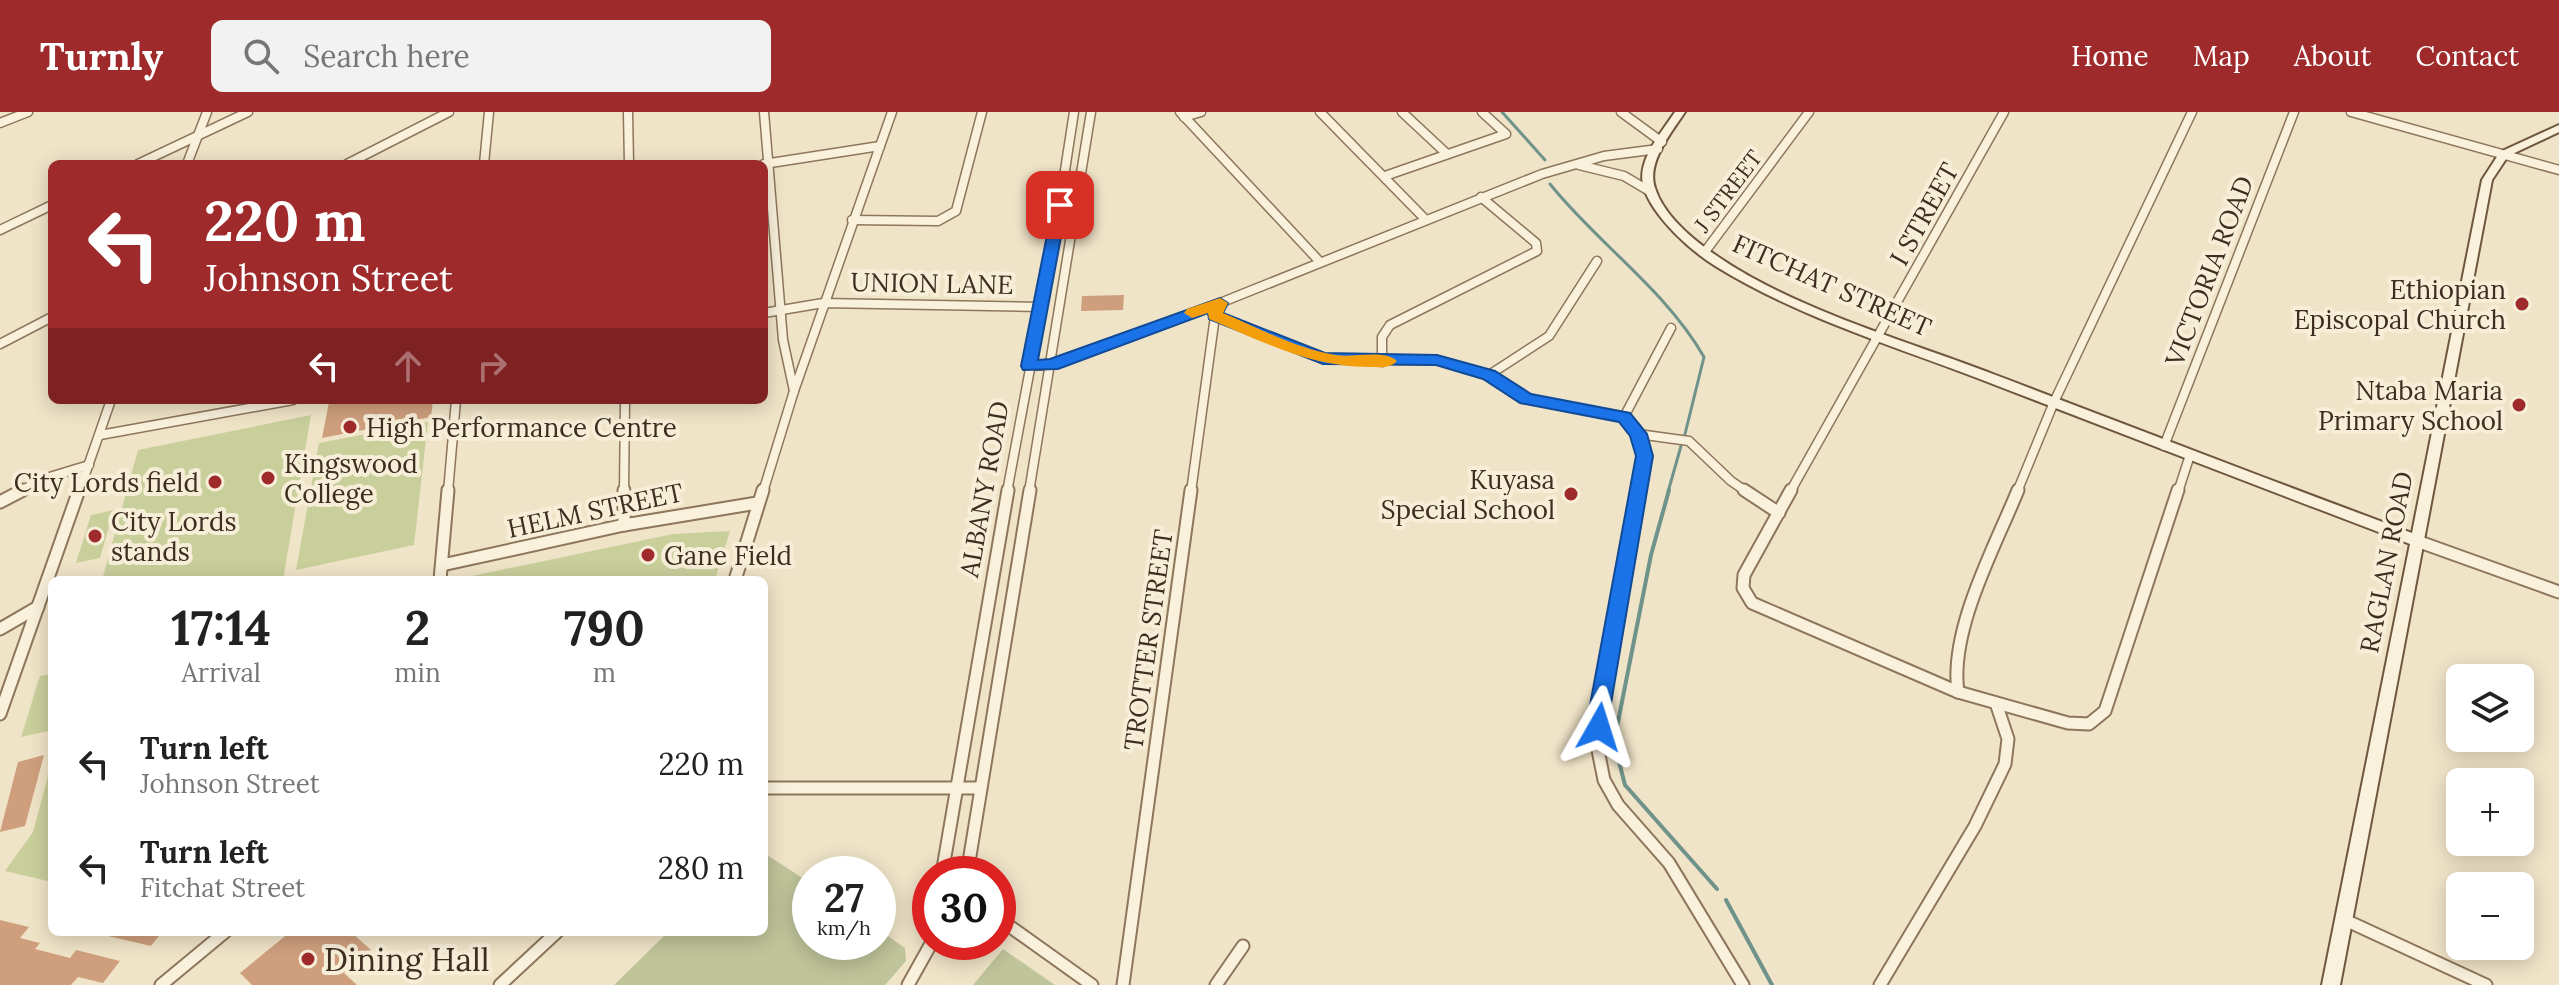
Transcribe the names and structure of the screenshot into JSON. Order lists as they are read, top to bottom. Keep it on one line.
{"streets":{"main road":["FITCHAT STREET","RAGLAN ROAD"],"street":["J STREET","I STREET","VICTORIA ROAD","UNION LANE","ALBANY ROAD","HELM STREET","TROTTER STREET"]},"crossings":[["J STREET","FITCHAT STREET"],["I STREET","FITCHAT STREET"],["VICTORIA ROAD","FITCHAT STREET"],["UNION LANE","ALBANY ROAD"],["FITCHAT STREET","RAGLAN ROAD"]],"places":["Ethiopian Episcopal Church","Ntaba Maria Primary School","High Performance Centre","Kingswood College","City Lords field","Kuyasa Special School","City Lords stands","Gane Field","Dining Hall"],"page":{"header":"Turnly","search":"Search here","nav":["Home","Map","About","Contact"],"turn":["220 m","Johnson Street"],"eta":["17:14","Arrival","2","min","790","m"],"map_buttons":["+","−"],"list":[{"name":"Turn left","note":"Johnson Street","value":"220 m"},{"name":"Turn left","note":"Fitchat Street","value":"280 m"}],"speed":"27 km/h","limit":"30"}}
